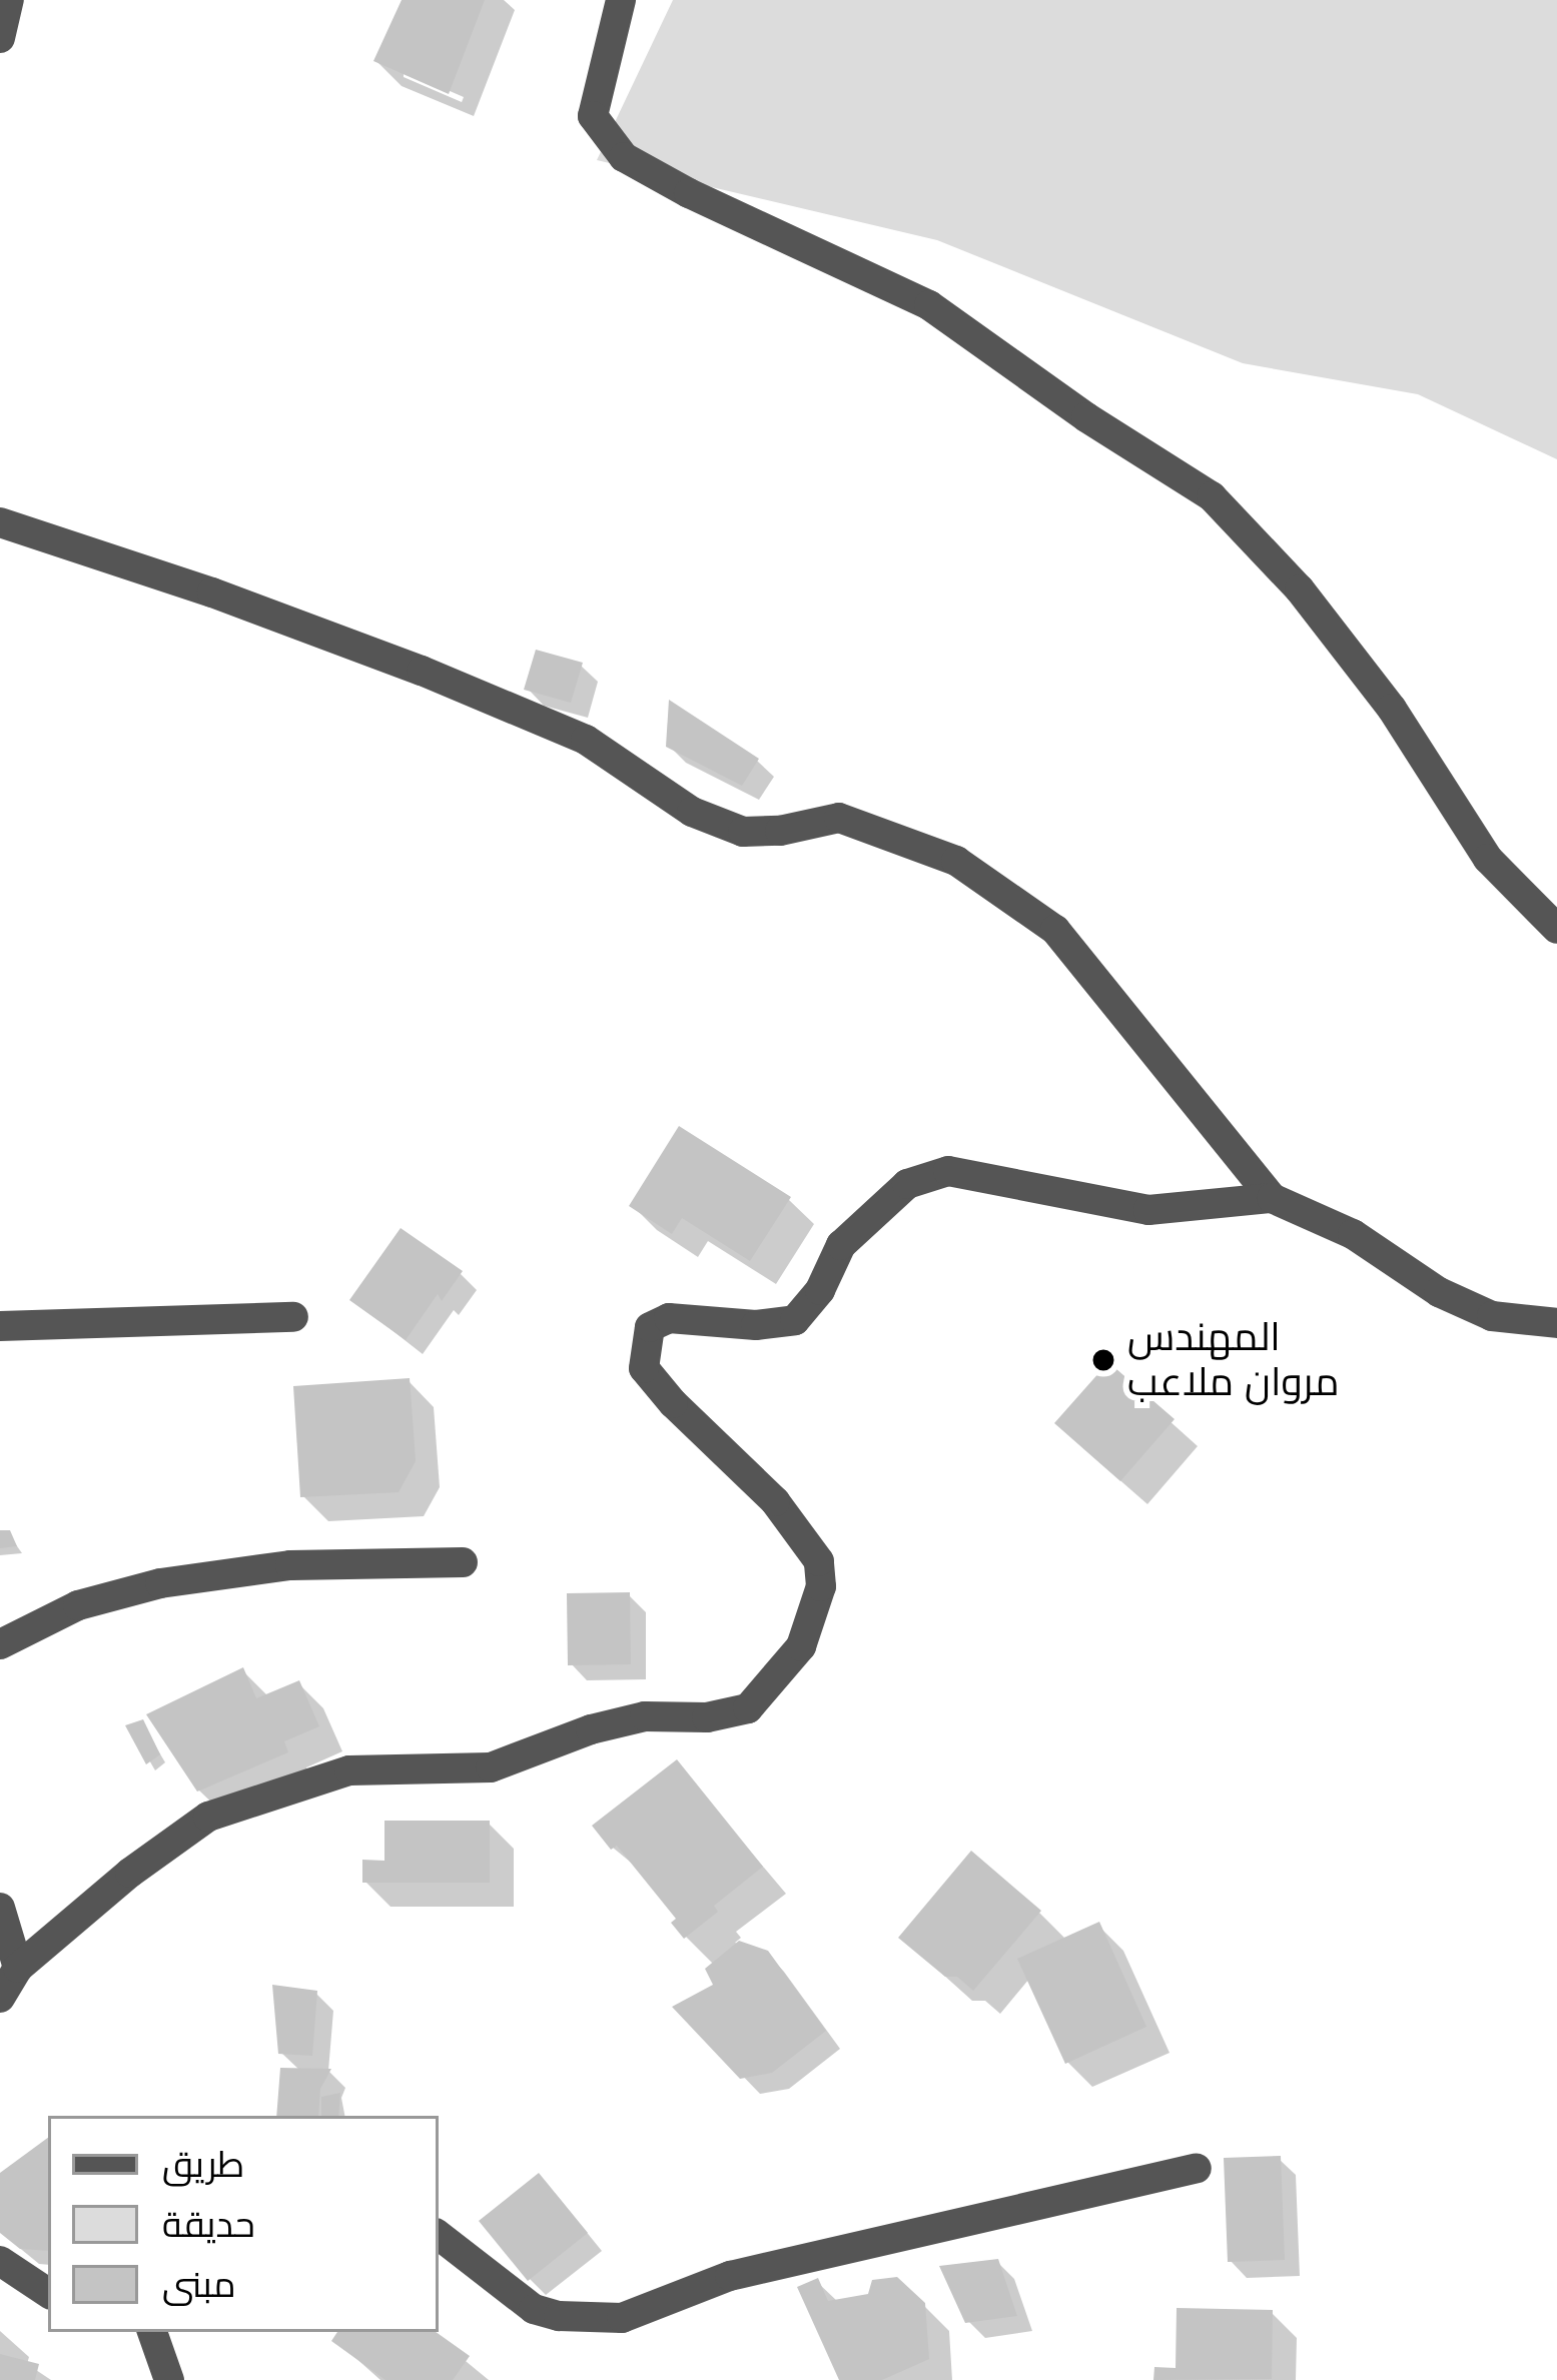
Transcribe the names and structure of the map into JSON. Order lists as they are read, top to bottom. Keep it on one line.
{"places":["المهندس مروان ملاعب"],"legend":["طريق","حديقة","مبنى"]}
